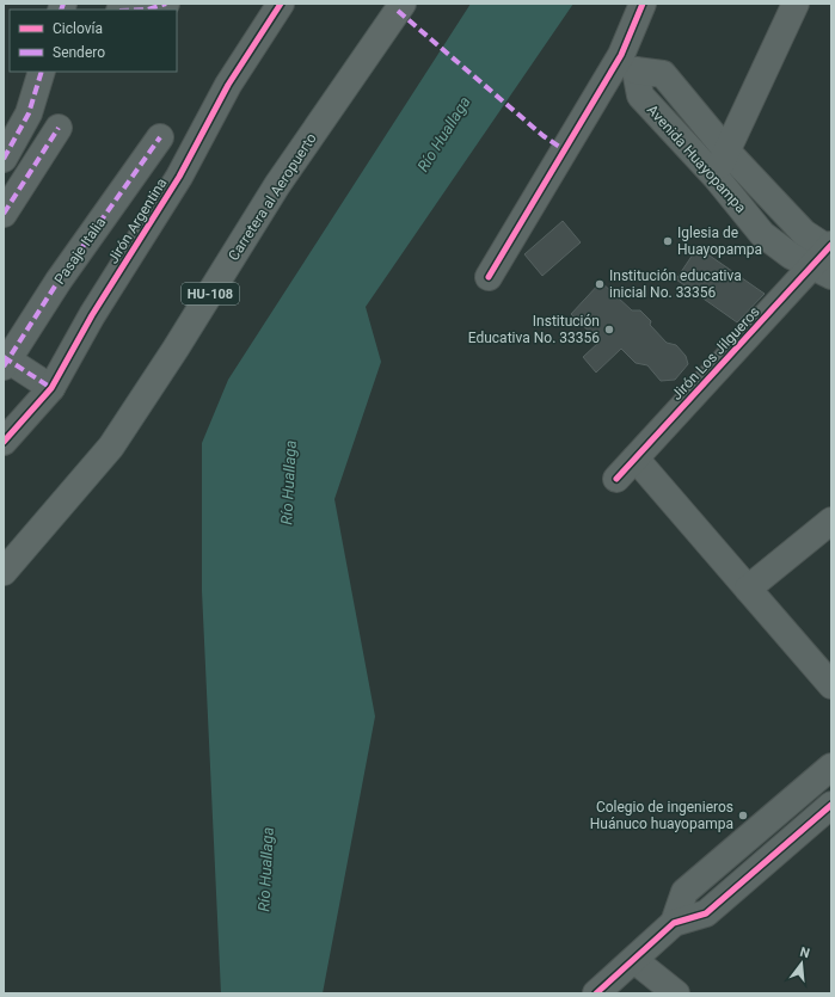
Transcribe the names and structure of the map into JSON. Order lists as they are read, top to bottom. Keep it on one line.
{"streets":{"main road":["Carretera al Aeropuerto","HU-108"],"street":["Avenida Huayopampa","Jirón Argentina","Pasaje Italia","Jirón Los Jilgueros"]},"crossings":[["Avenida Huayopampa","Jirón Los Jilgueros"]],"water":["Río Huallaga"],"places":["Iglesia de Huayopampa","Institución educativa inicial No. 33356","Institución Educativa No. 33356","Colegio de ingenieros Huánuco huayopampa"],"legend":["Ciclovía","Sendero"],"north":"top"}
